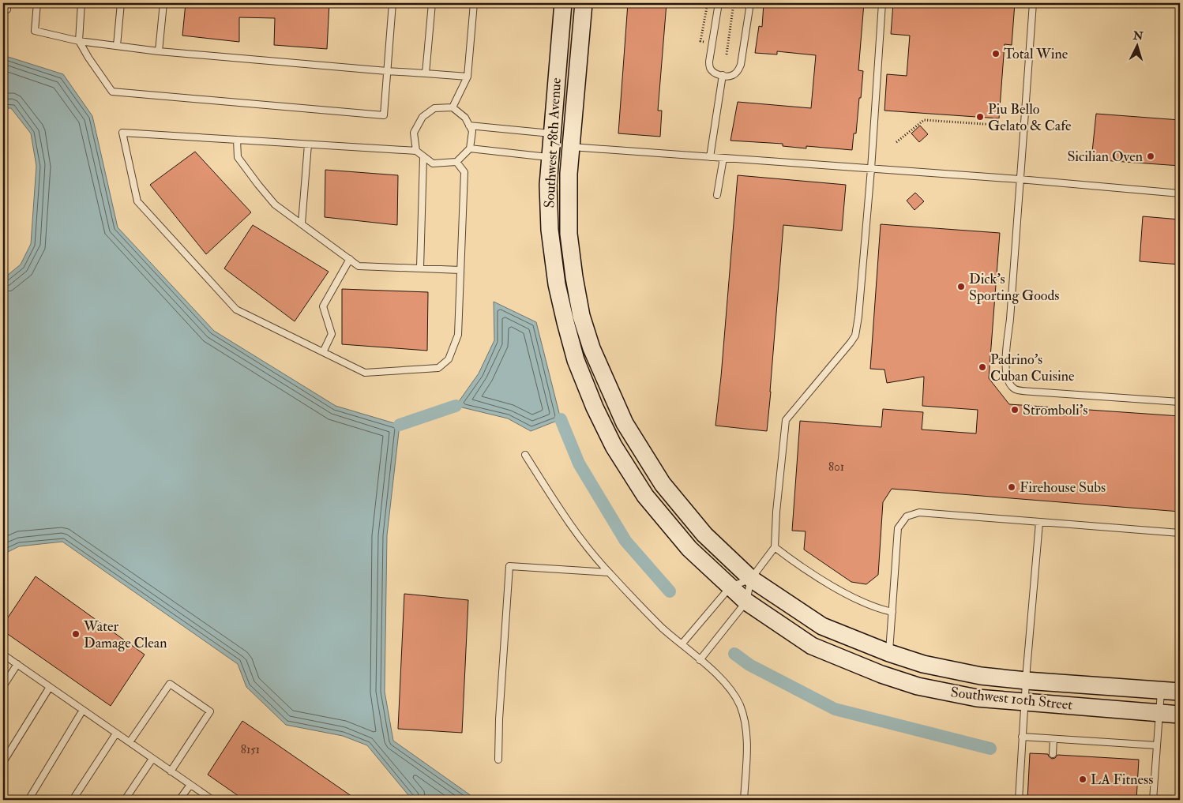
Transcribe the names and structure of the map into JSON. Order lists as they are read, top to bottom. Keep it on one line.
{"streets":{"street":["Southwest 78th Avenue","Southwest 10th Street"]},"crossings":[["Southwest 78th Avenue","Southwest 10th Street"]],"places":["Total Wine","Piu Bello Gelato & Cafe","Sicilian Oven","Dick's Sporting Goods","Padrino's Cuban Cuisine","Stromboli's","Firehouse Subs","Water Damage Clean","LA Fitness"],"house_numbers":["801","8151"],"north":"top"}
